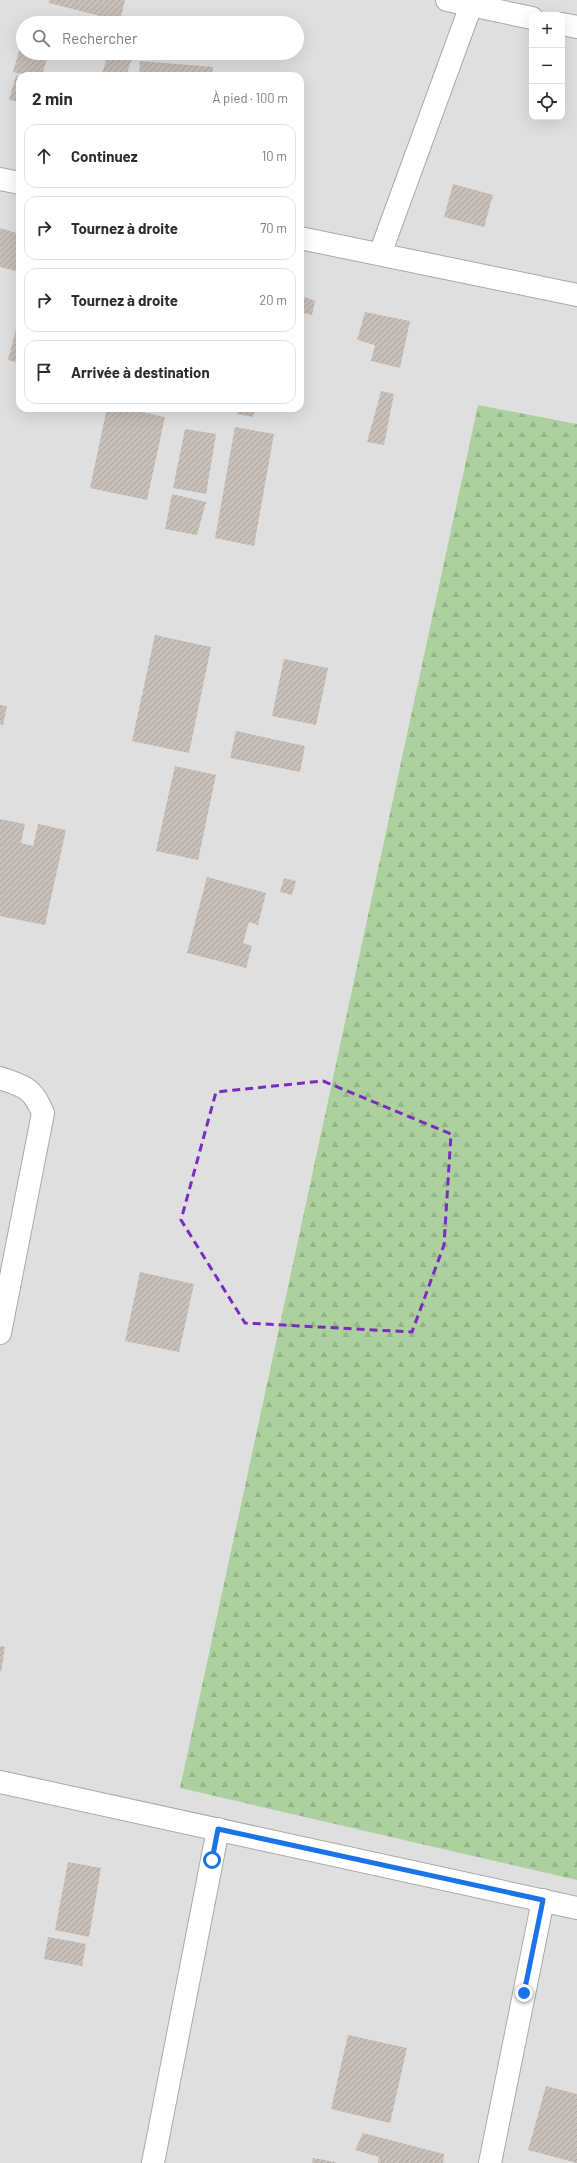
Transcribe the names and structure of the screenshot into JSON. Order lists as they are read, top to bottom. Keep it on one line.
{"page":{"map_buttons":["+","−"],"search":"Rechercher","heading":["2 min","À pied · 100 m"],"list":[["Continuez","10 m"],["Tournez à droite","70 m"],["Tournez à droite","20 m"],"Arrivée à destination"]}}
